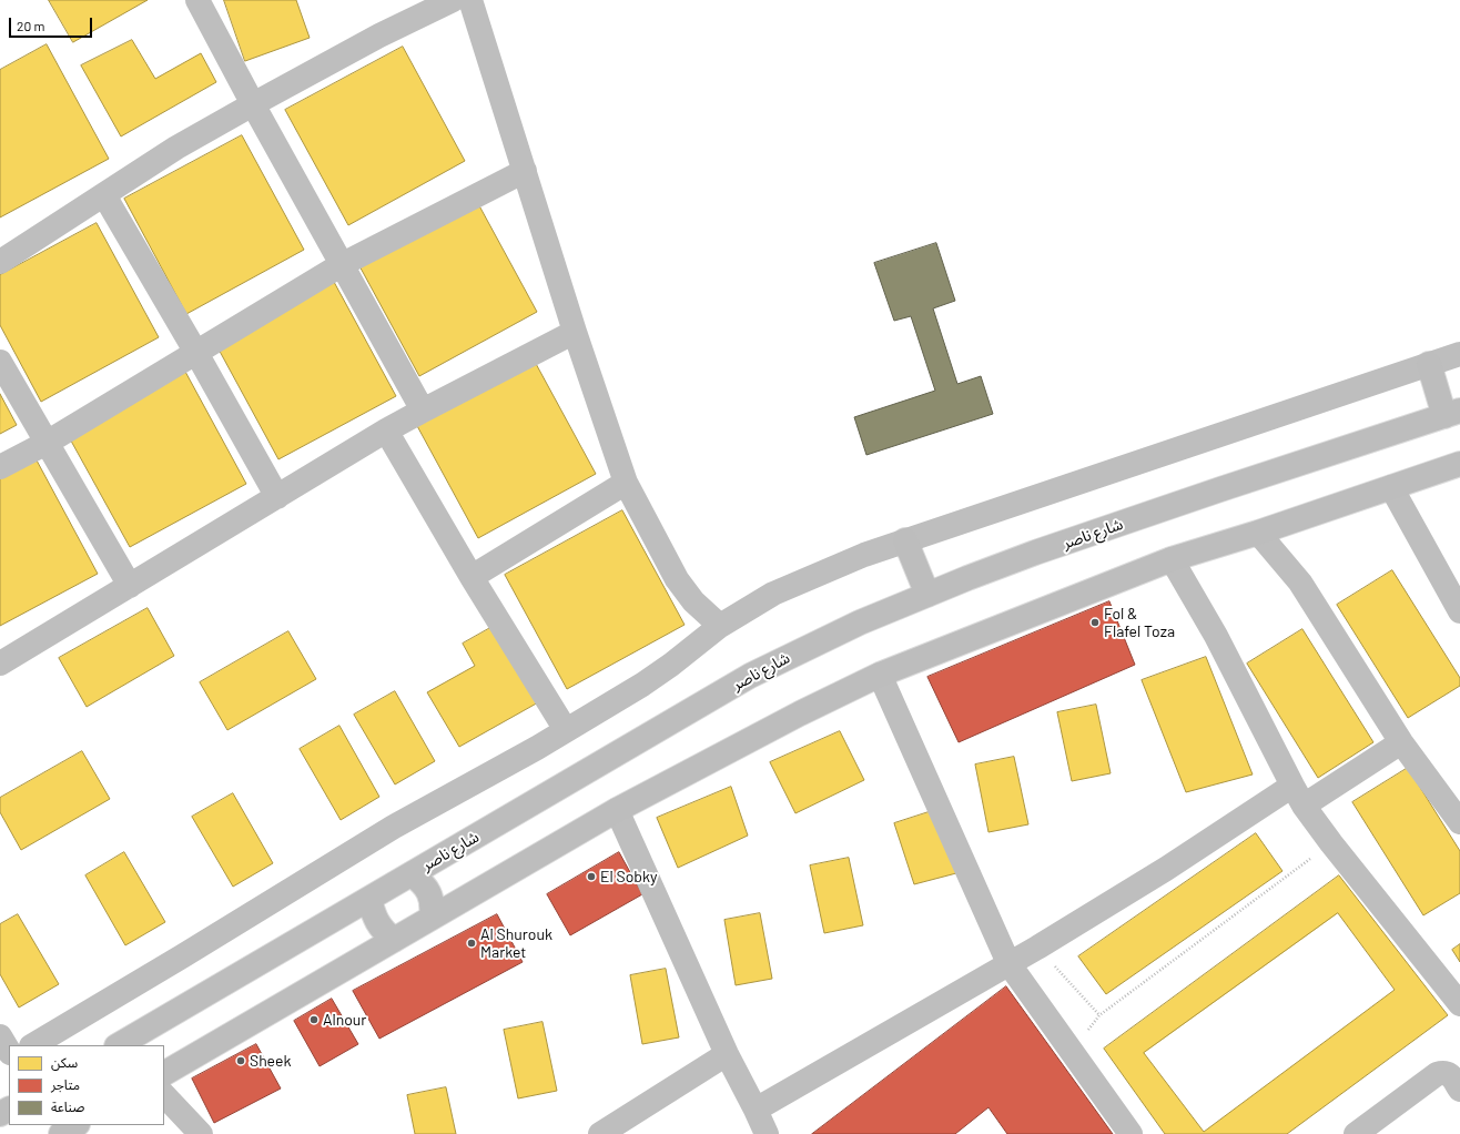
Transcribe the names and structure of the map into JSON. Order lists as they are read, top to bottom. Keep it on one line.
{"streets":{"main road":["شارع ناصر"]},"places":["Fol & Flafel Toza","El Sobky","Al Shurouk Market","Alnour","Sheek"],"legend":["سكن","متاجر","صناعة"],"scale_bar":"20 m"}
